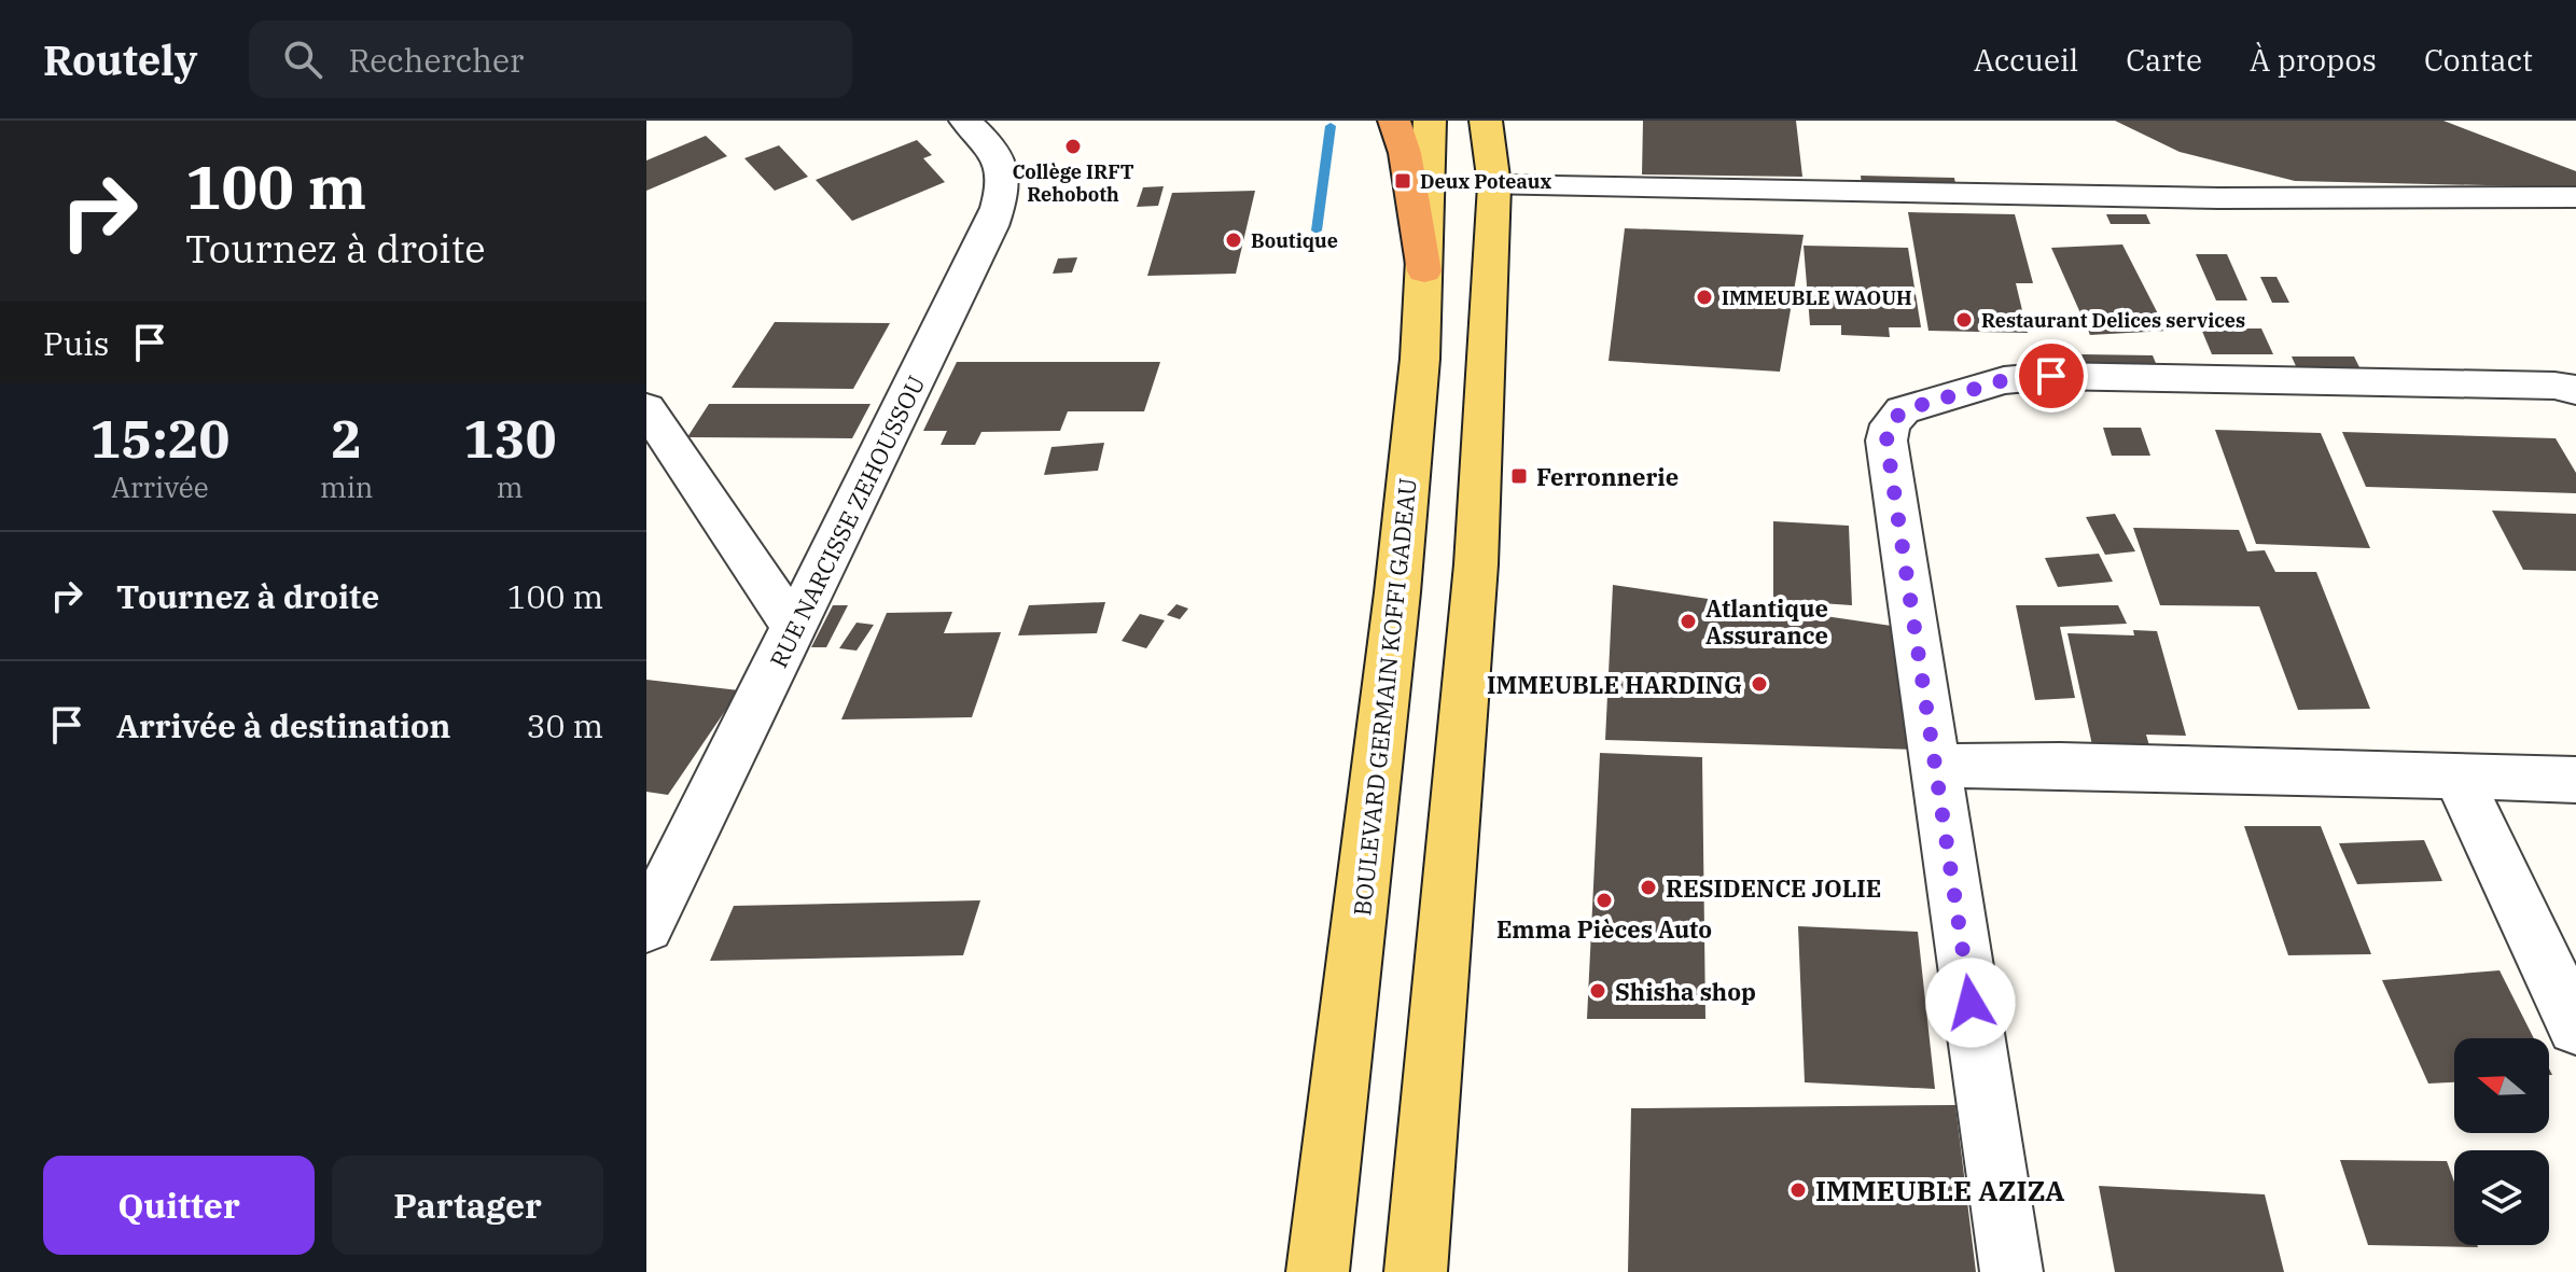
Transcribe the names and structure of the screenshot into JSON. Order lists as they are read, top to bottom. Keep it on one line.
{"streets":{"main road":["BOULEVARD GERMAIN KOFFI GADEAU"],"street":["RUE NARCISSE ZEHOUSSOU"]},"places":{"other":["Collège IRFT Rehoboth","Boutique","IMMEUBLE WAOUH","Restaurant Delices services","Atlantique Assurance","IMMEUBLE HARDING","RESIDENCE JOLIE","Emma Pièces Auto","Shisha shop","IMMEUBLE AZIZA"],"transit":["Deux Poteaux","Ferronnerie"]},"north":"left","page":{"header":"Routely","search":"Rechercher","nav":["Accueil","Carte","À propos","Contact"],"turn":["100 m","Tournez à droite"],"then":"Puis","eta":["15:20","Arrivée","2","min","130","m"],"list":[{"name":"Tournez à droite","value":"100 m"},{"name":"Arrivée à destination","value":"30 m"}],"buttons":["Quitter","Partager"]}}
